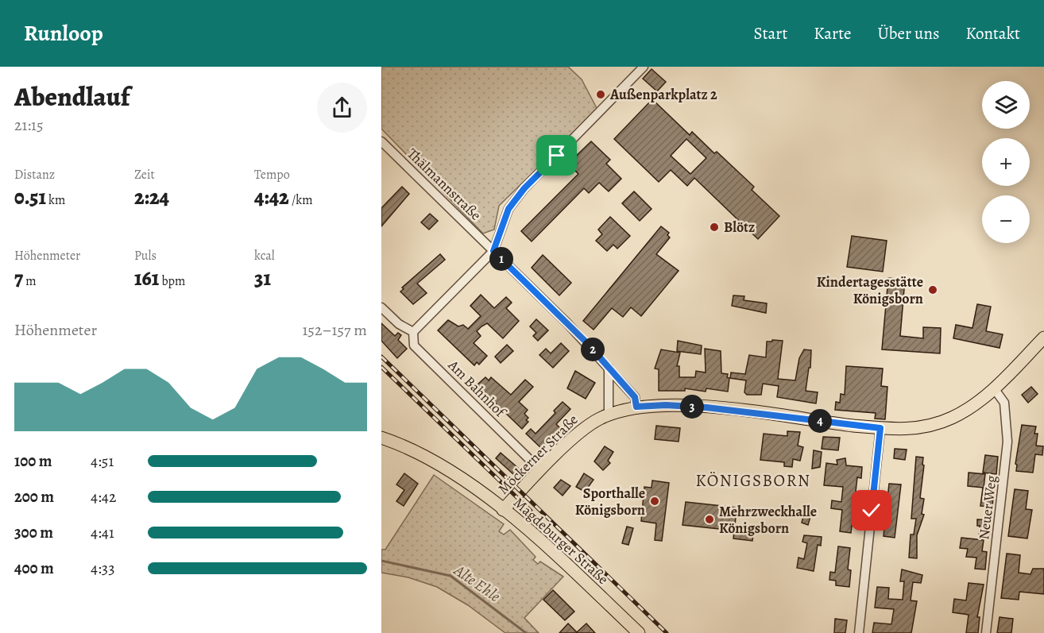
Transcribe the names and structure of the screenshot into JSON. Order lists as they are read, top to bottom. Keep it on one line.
{"streets":{"main road":["Möckerner Straße","Magdeburger Straße"],"street":["Thälmannstraße","Am Bahnhof","Neuer Weg"]},"crossings":[["Thälmannstraße","Möckerner Straße"],["Möckerner Straße","Neuer Weg"],["Möckerner Straße","Magdeburger Straße"]],"districts":["KÖNIGSBORN"],"water":["Alte Ehle"],"places":["Außenparkplatz 2","Blötz","Kindertagesstätte Königsborn","Sporthalle Königsborn","Mehrzweckhalle Königsborn"],"page":{"header":"Runloop","nav":["Start","Karte","Über uns","Kontakt"],"heading":["Abendlauf","21:15"],"map_buttons":["+","−"],"stats":[["Distanz","0.51 km"],["Zeit","2:24"],["Tempo","4:42 /km"],["Höhenmeter","7 m"],["Puls","161 bpm"],["kcal","31"]],"pins":["1","2","3","4"],"chart":["Höhenmeter","152–157 m"],"list":[{"name":"100 m","note":"4:51"},{"name":"200 m","note":"4:42"},{"name":"300 m","note":"4:41"},{"name":"400 m","note":"4:33"}]}}
